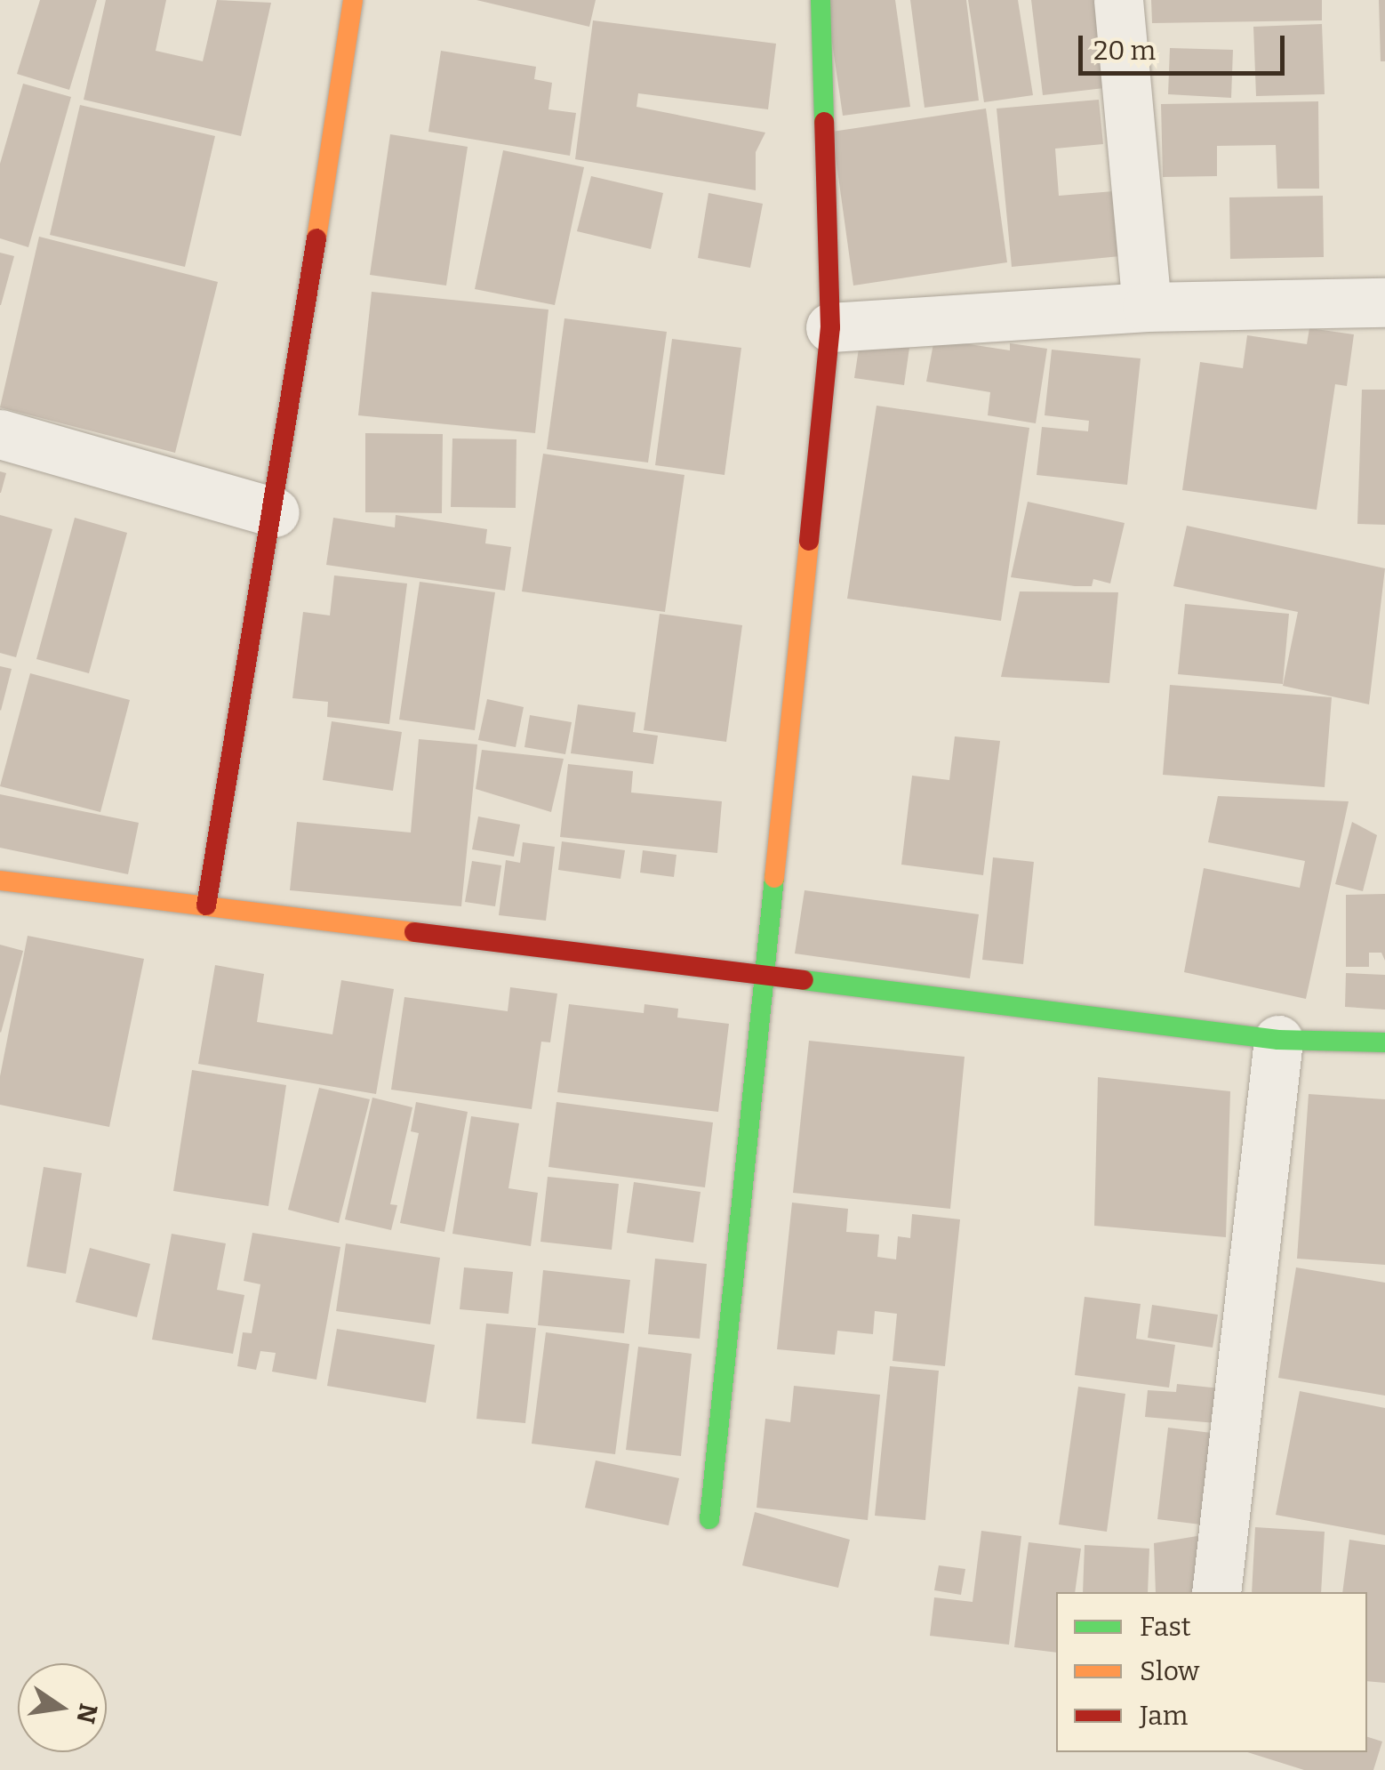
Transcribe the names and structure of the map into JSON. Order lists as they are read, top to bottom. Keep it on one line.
{"legend":["Fast","Slow","Jam"],"scale_bar":"20 m","north":"right"}
